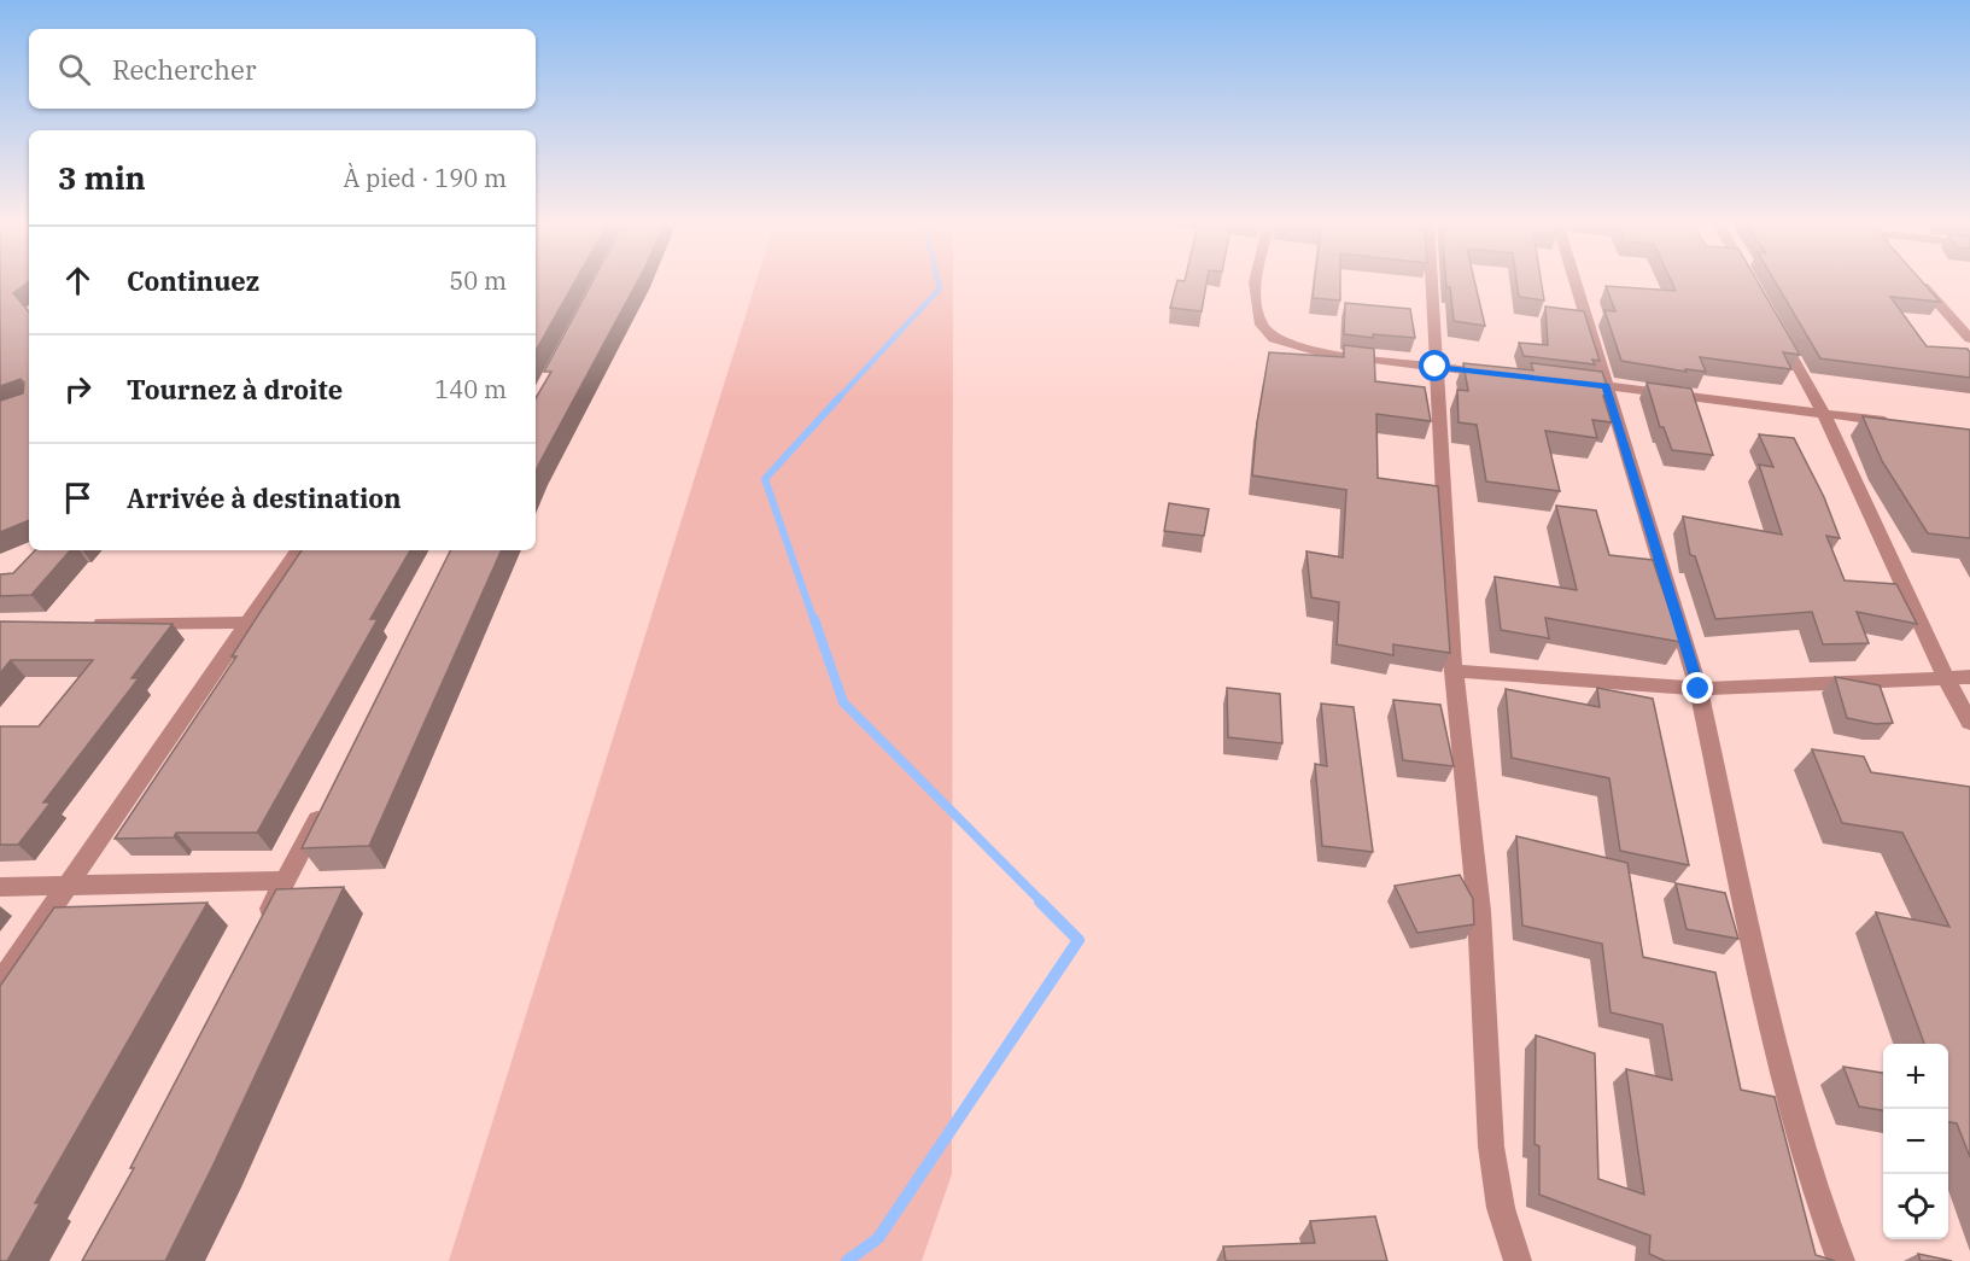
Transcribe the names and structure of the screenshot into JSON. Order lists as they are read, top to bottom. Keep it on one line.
{"page":{"search":"Rechercher","heading":["3 min","À pied · 190 m"],"list":[["Continuez","50 m"],["Tournez à droite","140 m"],"Arrivée à destination"],"map_buttons":["+","−"]}}
